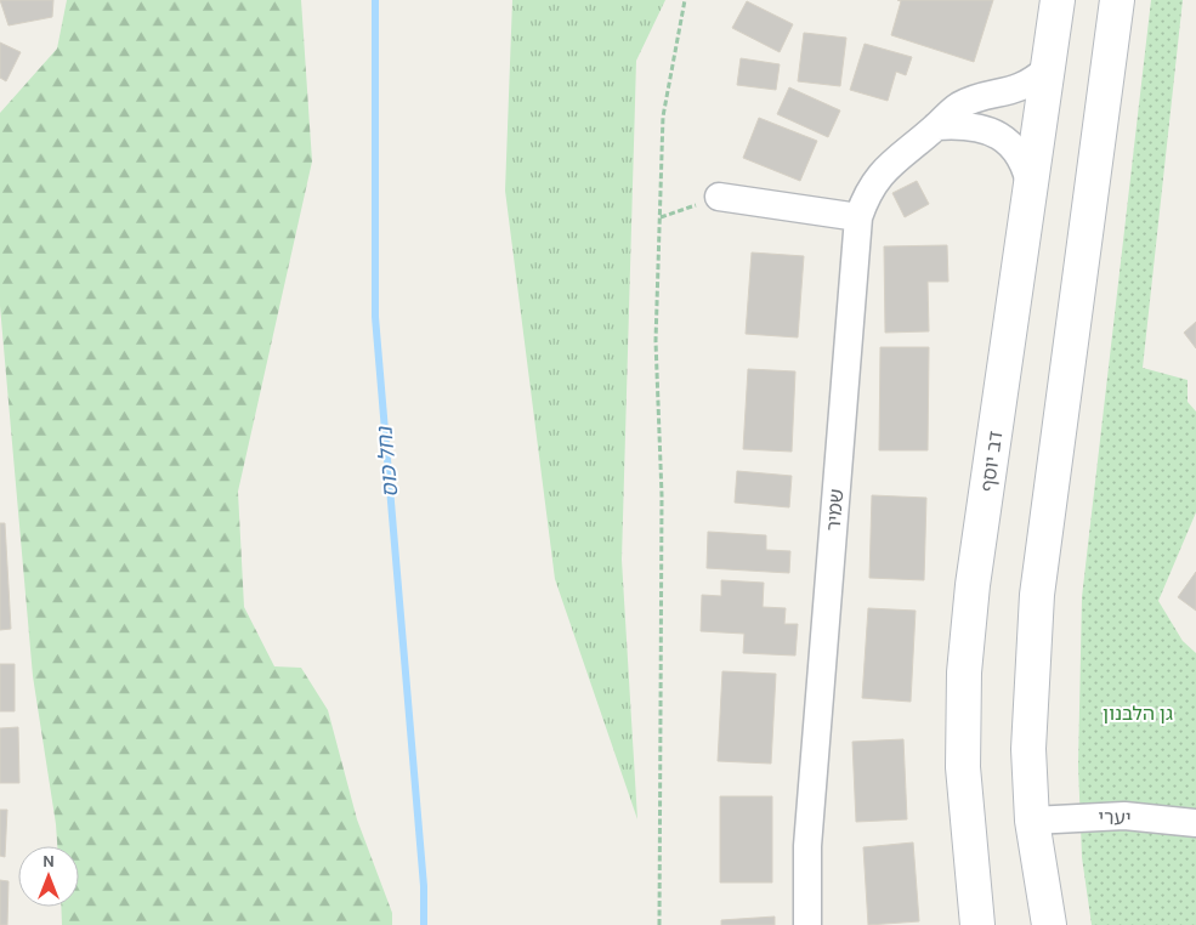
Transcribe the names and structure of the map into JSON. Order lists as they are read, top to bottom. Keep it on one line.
{"streets":{"main road":["דב יוסף"],"street":["שמיר","יערי"]},"crossings":[["דב יוסף","שמיר"]],"water":["נחל כוס"],"parks":["גן הלבנון"],"north":"top"}
